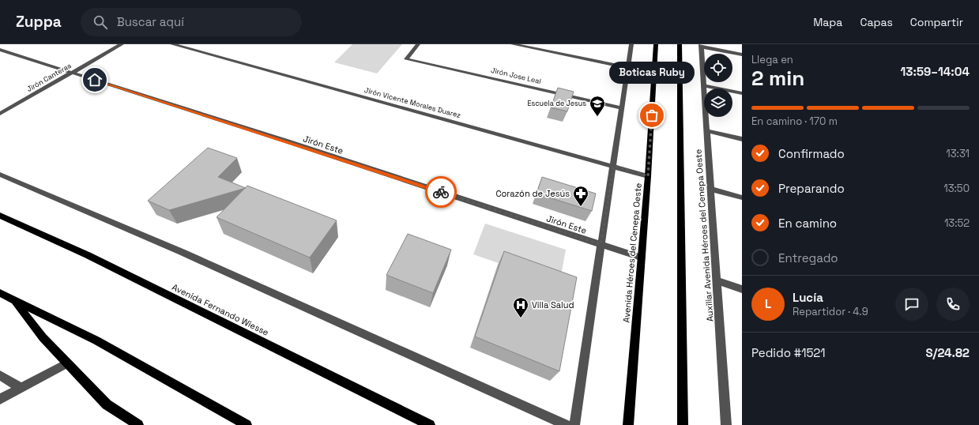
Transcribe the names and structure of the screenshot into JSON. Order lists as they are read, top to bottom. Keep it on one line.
{"streets":{"main road":["Avenida Héroes del Cenepa Oeste","Avenida Fernando Wiesse"],"street":["Jirón Jose Leal","Jirón Canteras","Jirón Vicente Morales Duarez","Jirón Este","Auxiliar Avenida Héroes del Cenepa Oeste"]},"crossings":[["Jirón Canteras","Jirón Este"],["Jirón Vicente Morales Duarez","Avenida Héroes del Cenepa Oeste"],["Jirón Este","Avenida Héroes del Cenepa Oeste"]],"places":{"other":["Boticas Ruby"],"school or university":["Escuela de Jesus"],"pharmacy":["Corazón de Jesús"],"hospital":["Villa Salud"]},"page":{"header":"Zuppa","search":"Buscar aquí","nav":["Mapa","Capas","Compartir"],"heading":["2 min","Llega en","13:59–14:04"],"panel":["Lucía","Repartidor · 4.9","Pedido #1521","S/24.82"],"bubble":"Boticas Ruby","bar":"En camino · 170 m","list":[["Confirmado","13:31"],["Preparando","13:50"],["En camino","13:52"],"Entregado"],"round":"L"}}
